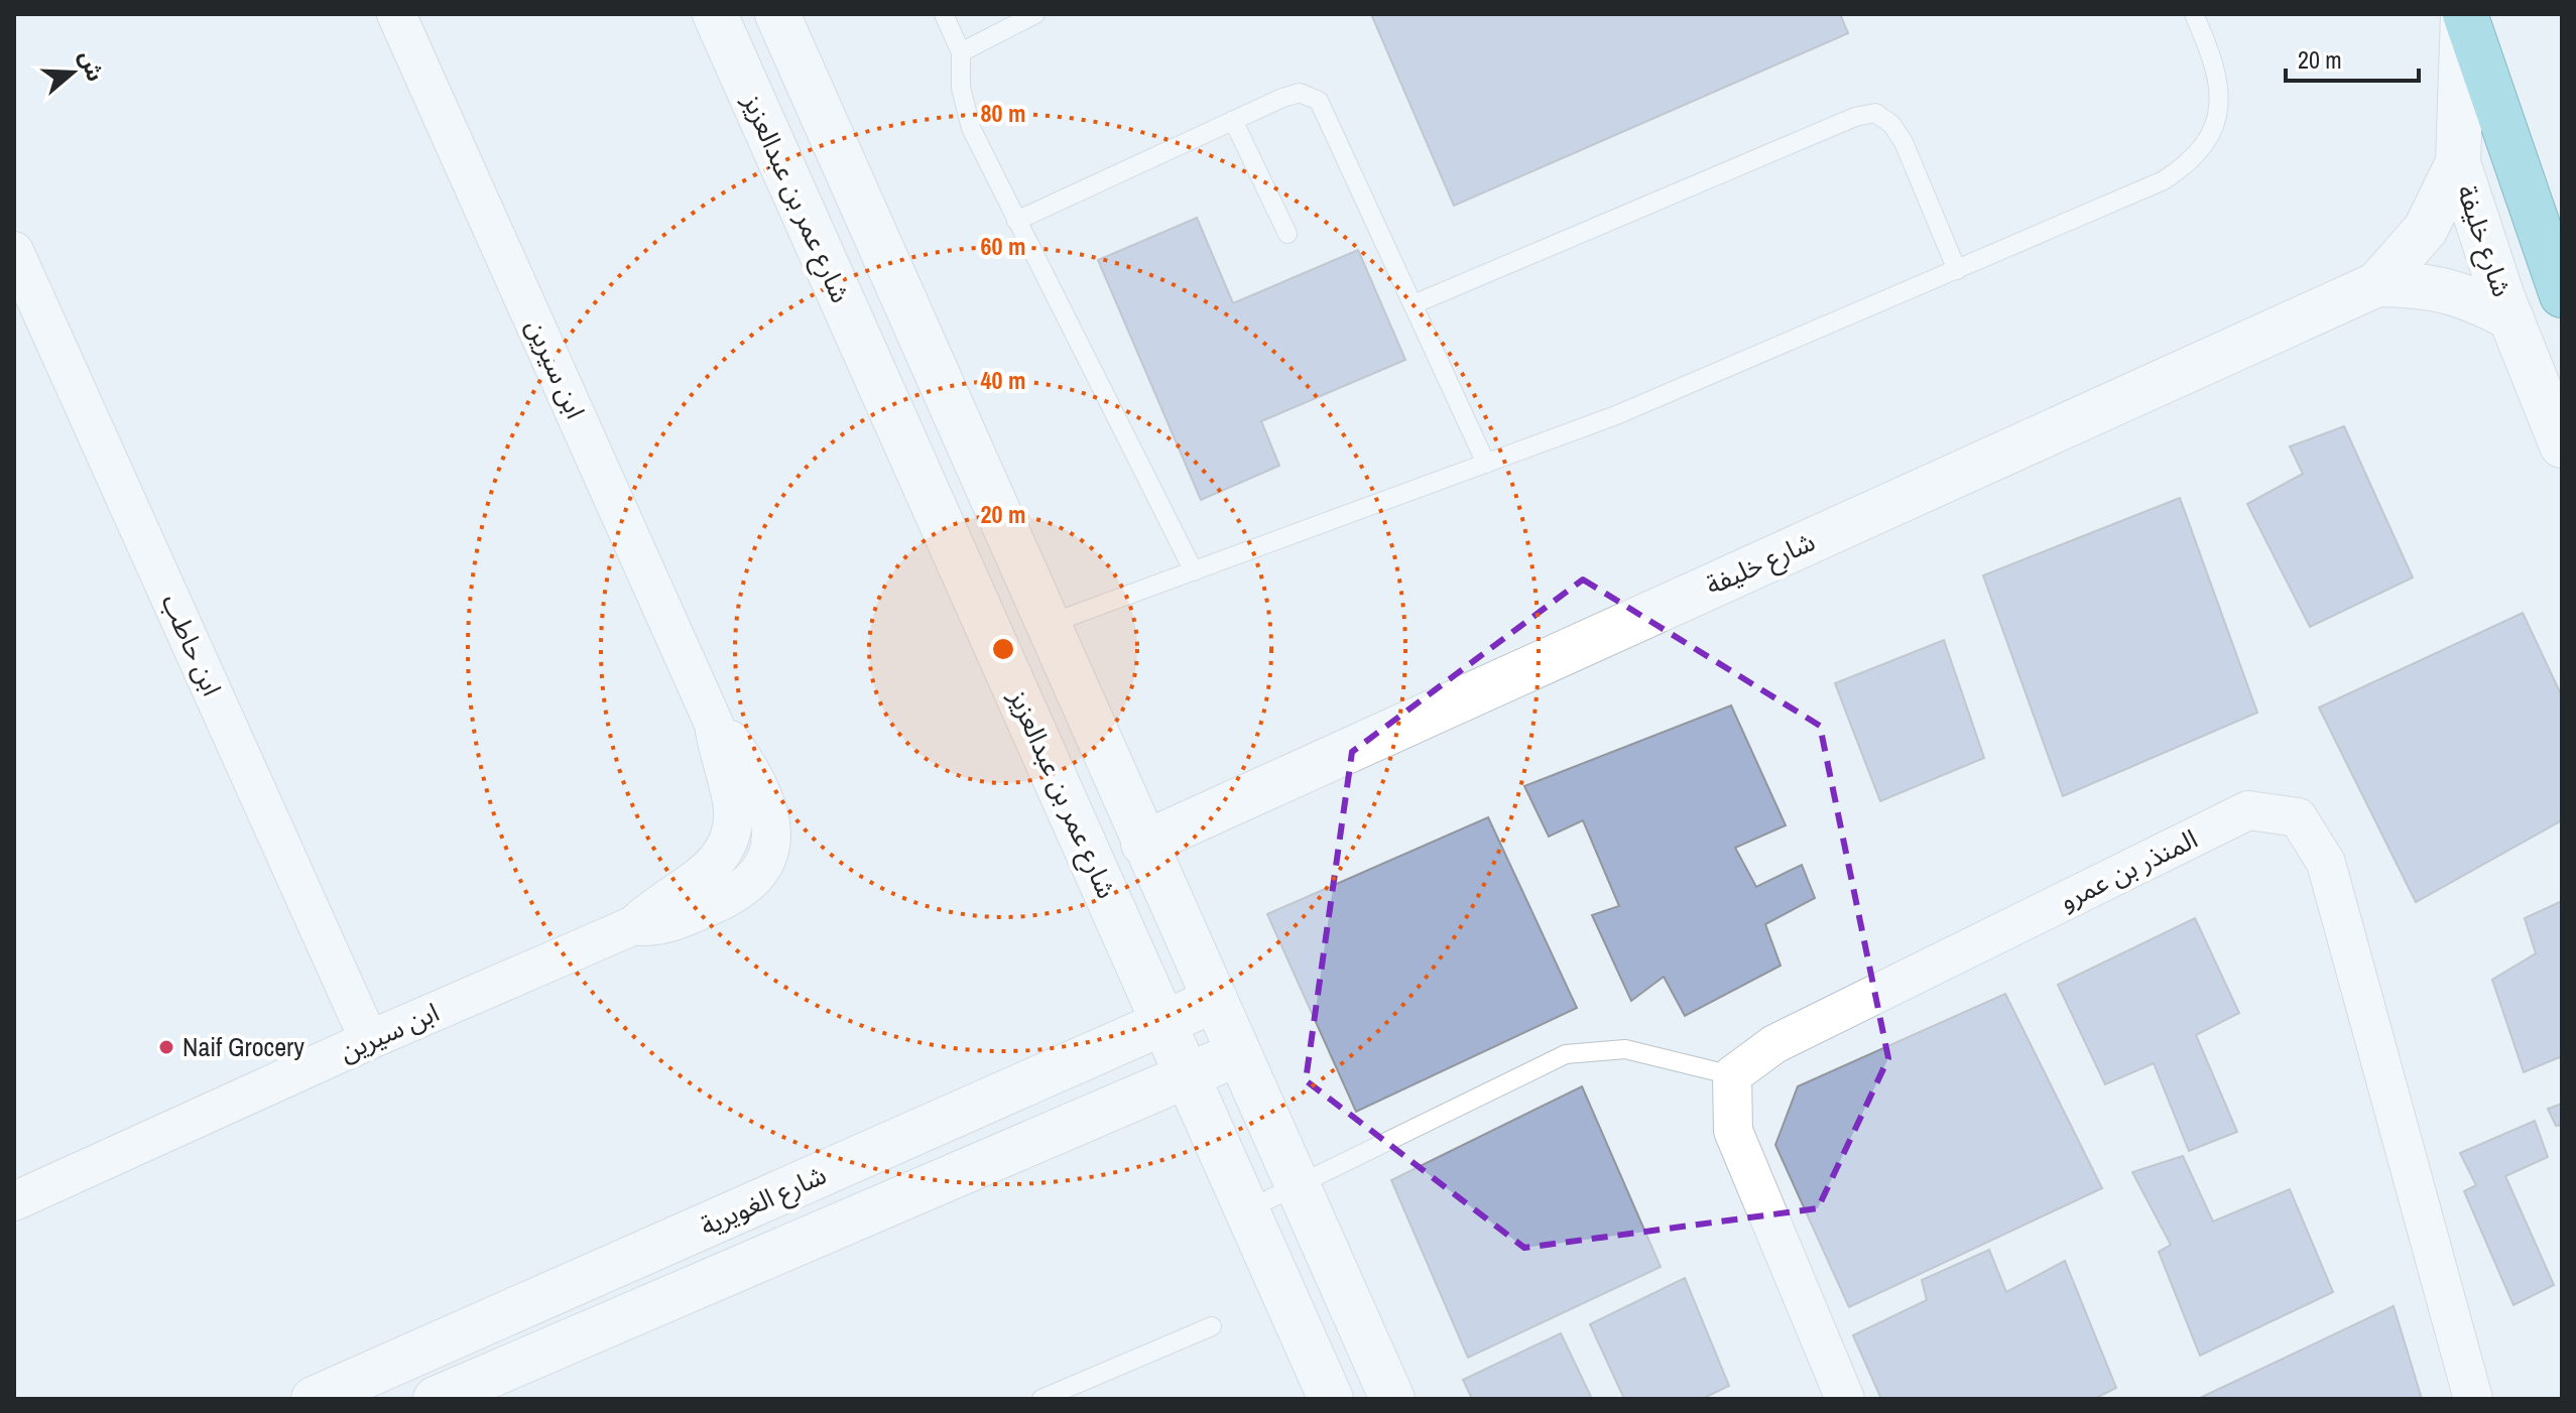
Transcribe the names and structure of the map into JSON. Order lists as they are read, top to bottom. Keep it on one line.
{"streets":{"main road":["شارع خليفة"],"street":["شارع عمر بن عبدالعزيز","ابن سيرين","ابن حاطب","المنذر بن عمرو","شارع الغويرية"]},"crossings":[["شارع عمر بن عبدالعزيز","شارع خليفة"],["شارع عمر بن عبدالعزيز","شارع الغويرية"],["ابن سيرين","ابن حاطب"]],"places":["Naif Grocery"],"scale_bar":"20 m","north":"right","rings":["80 m","60 m","40 m","20 m"]}
